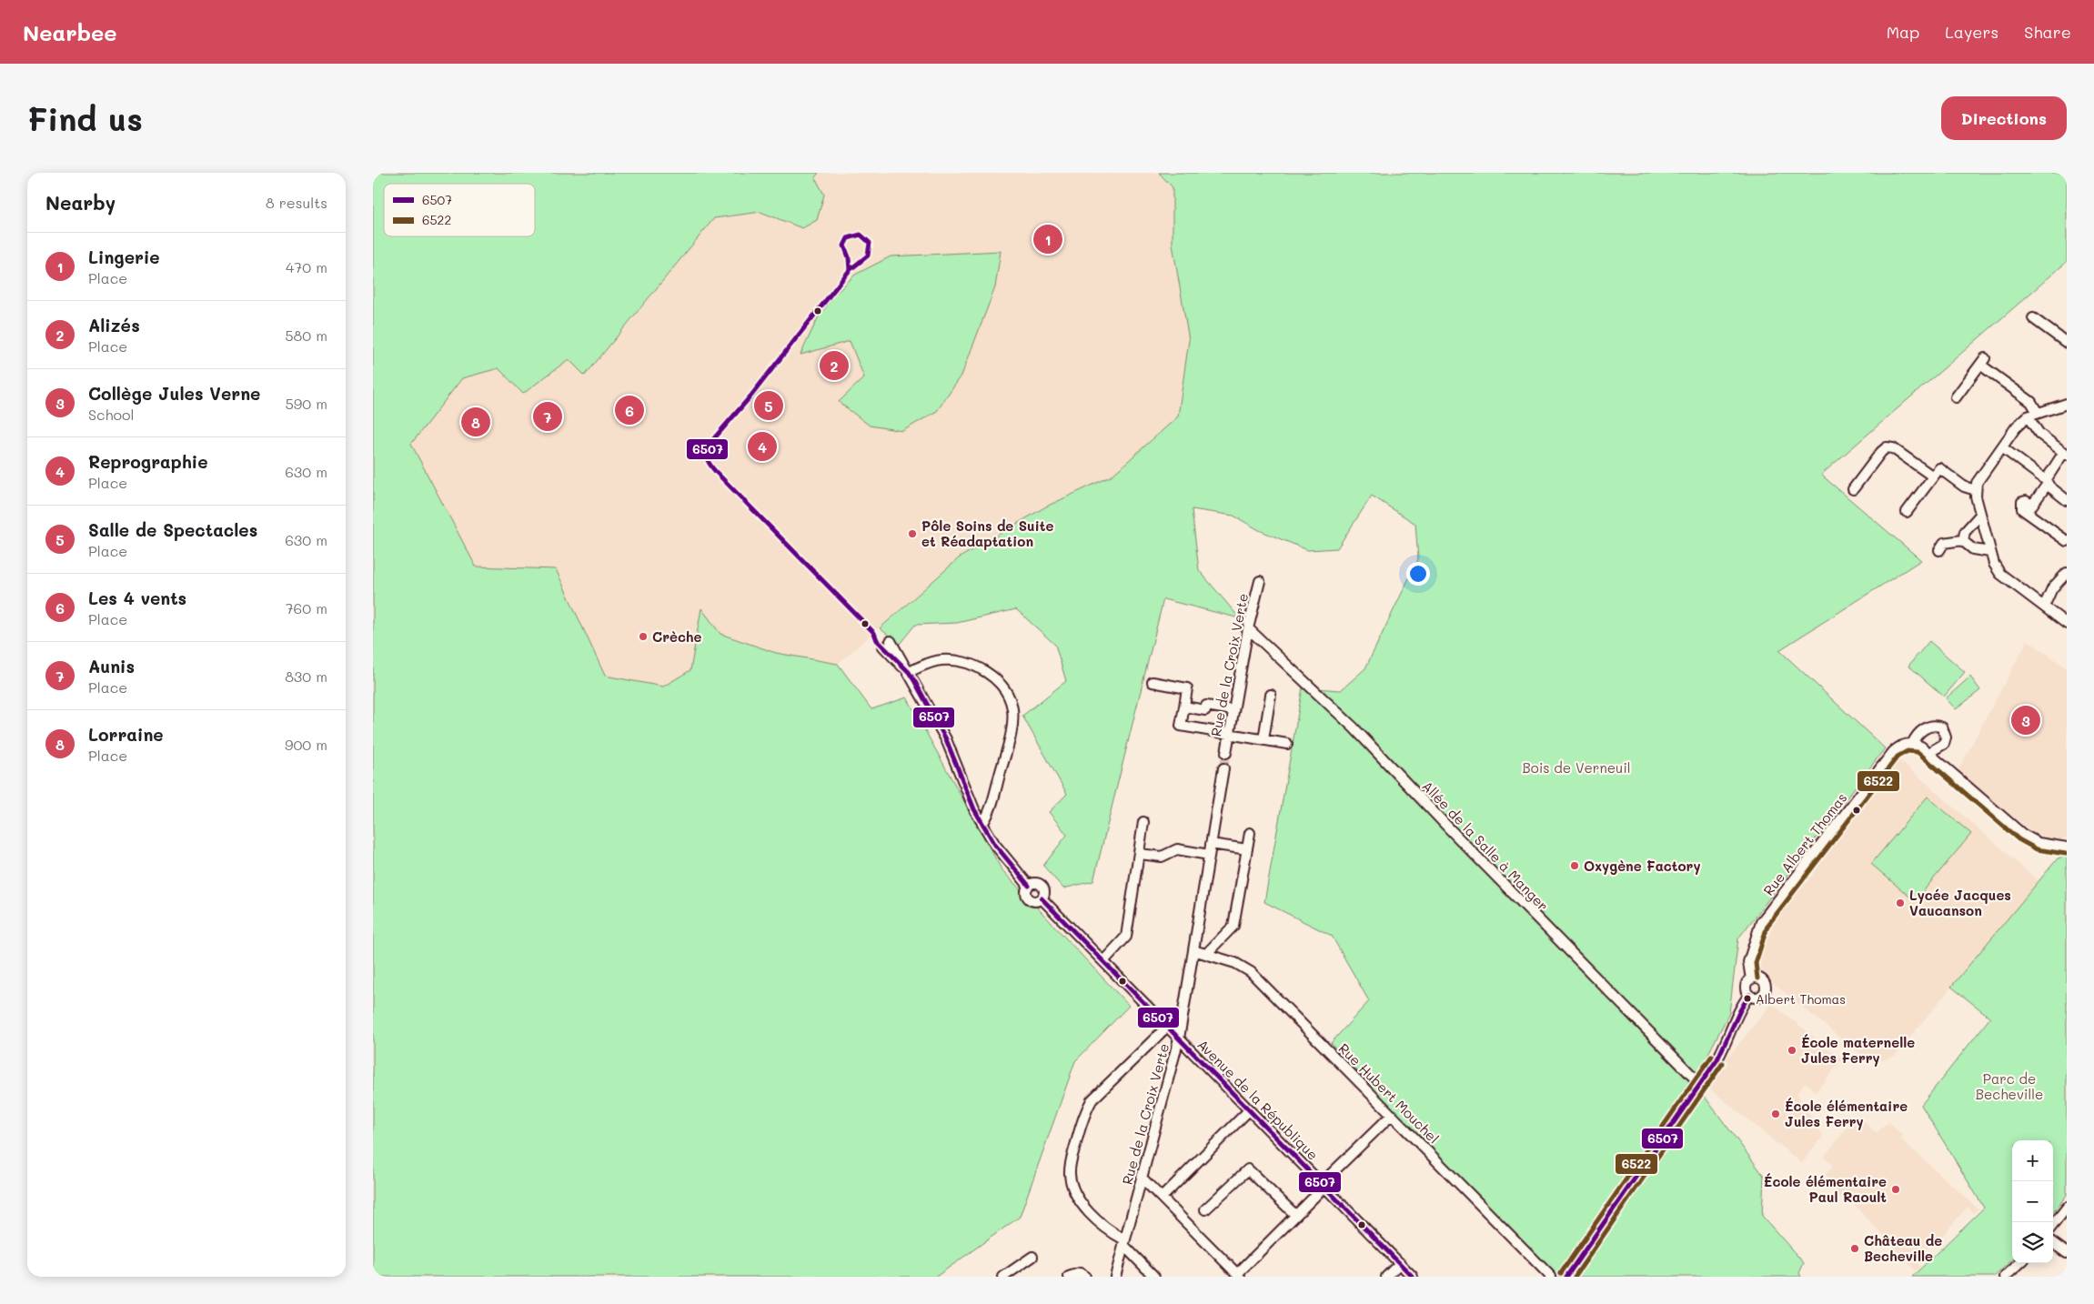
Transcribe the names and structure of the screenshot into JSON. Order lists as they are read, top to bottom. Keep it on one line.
{"streets":{"street":["Rue de la Croix Verte","Rue Albert Thomas","Allée de la Salle à Manger","Rue Hubert Mouchel","Avenue de la République"]},"crossings":[["Rue de la Croix Verte","Allée de la Salle à Manger"],["Rue de la Croix Verte","Rue Hubert Mouchel"],["Rue de la Croix Verte","Avenue de la République"]],"parks":["Bois de Verneuil","Parc de Becheville"],"places":["Pôle Soins de Suite et Réadaptation","Crèche","Oxygène Factory","Lycée Jacques Vaucanson","Albert Thomas","École maternelle Jules Ferry","École élémentaire Jules Ferry","École élémentaire Paul Raoult","Château de Becheville"],"lines":["transit line 6507","transit line 6522"],"legend":["6507","6522"],"page":{"header":"Nearbee","nav":["Map","Layers","Share"],"buttons":"Directions","title":"Find us","heading":["Nearby","8 results"],"pins":["1","2","5","6","7","8","4","3"],"list":[{"mark":"1","name":"Lingerie","note":"Place","value":"470 m"},{"mark":"2","name":"Alizés","note":"Place","value":"580 m"},{"mark":"3","name":"Collège Jules Verne","note":"School","value":"590 m"},{"mark":"4","name":"Reprographie","note":"Place","value":"630 m"},{"mark":"5","name":"Salle de Spectacles","note":"Place","value":"630 m"},{"mark":"6","name":"Les 4 vents","note":"Place","value":"760 m"},{"mark":"7","name":"Aunis","note":"Place","value":"830 m"},{"mark":"8","name":"Lorraine","note":"Place","value":"900 m"}],"map_buttons":["+","−"]}}
